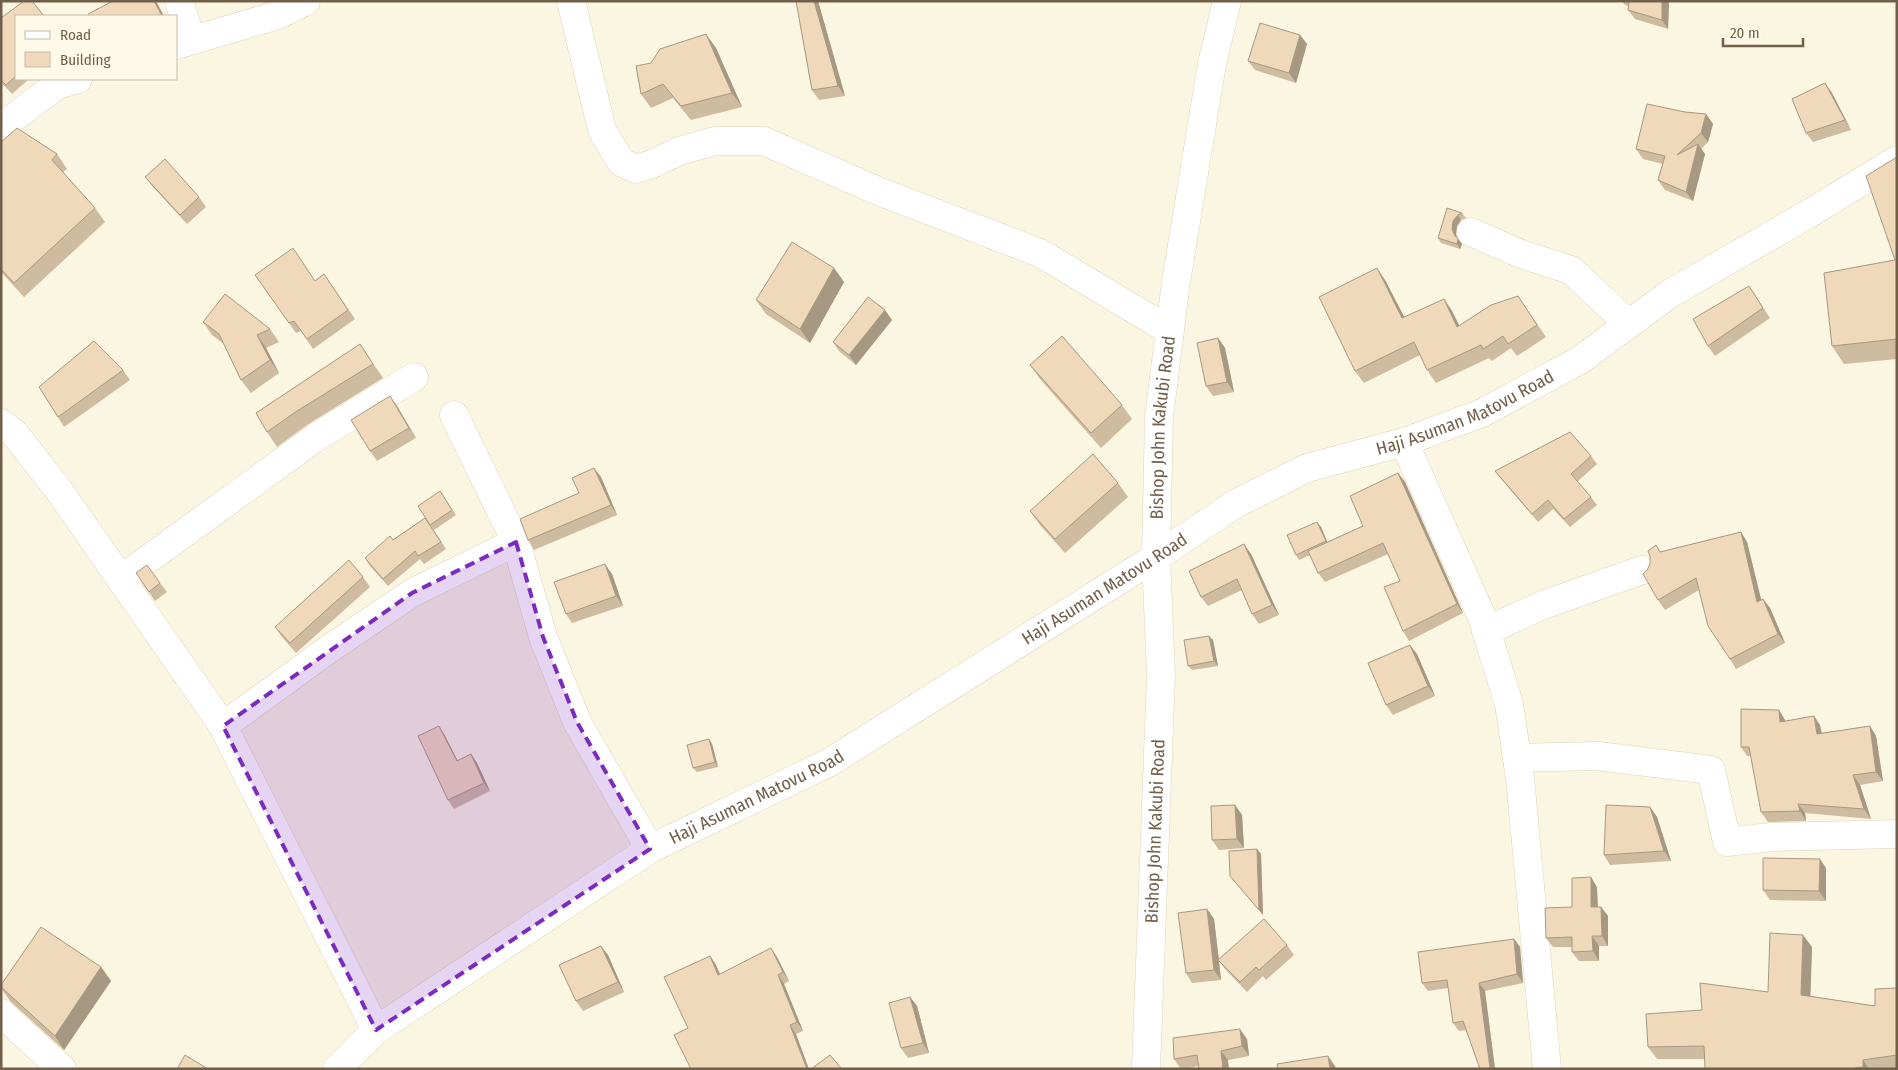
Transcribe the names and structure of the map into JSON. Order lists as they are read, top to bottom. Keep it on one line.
{"streets":{"street":["Haji Asuman Matovu Road","Bishop John Kakubi Road"]},"crossings":[["Haji Asuman Matovu Road","Bishop John Kakubi Road"]],"legend":["Road","Building"],"scale_bar":"20 m"}
